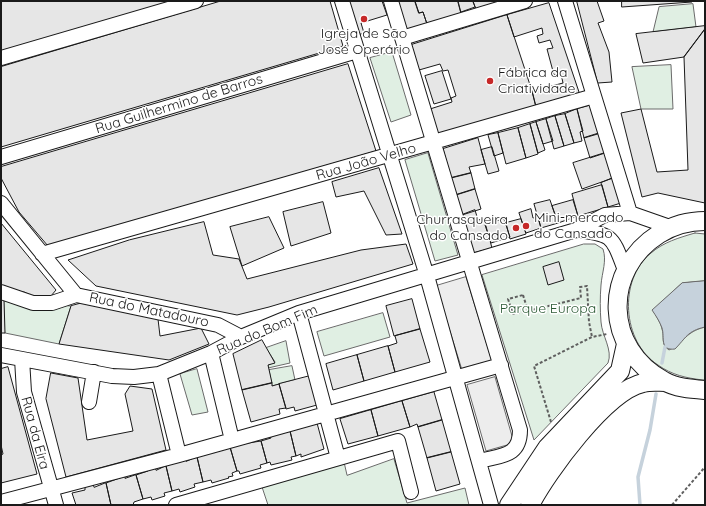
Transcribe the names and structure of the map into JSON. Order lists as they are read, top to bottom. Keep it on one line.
{"streets":{"street":["Rua Guilhermino de Barros","Rua João Velho","Rua do Matadouro","Rua do Bom Fim","Rua da Eira"]},"crossings":[["Rua João Velho","Rua do Matadouro"],["Rua do Matadouro","Rua do Bom Fim"],["Rua do Bom Fim","Rua da Eira"]],"parks":["Parque Europa"],"places":["Igreja de São José Operário","Fábrica da Criatividade","Mini-mercado do Cansado","Churrasqueira do Cansado"]}
